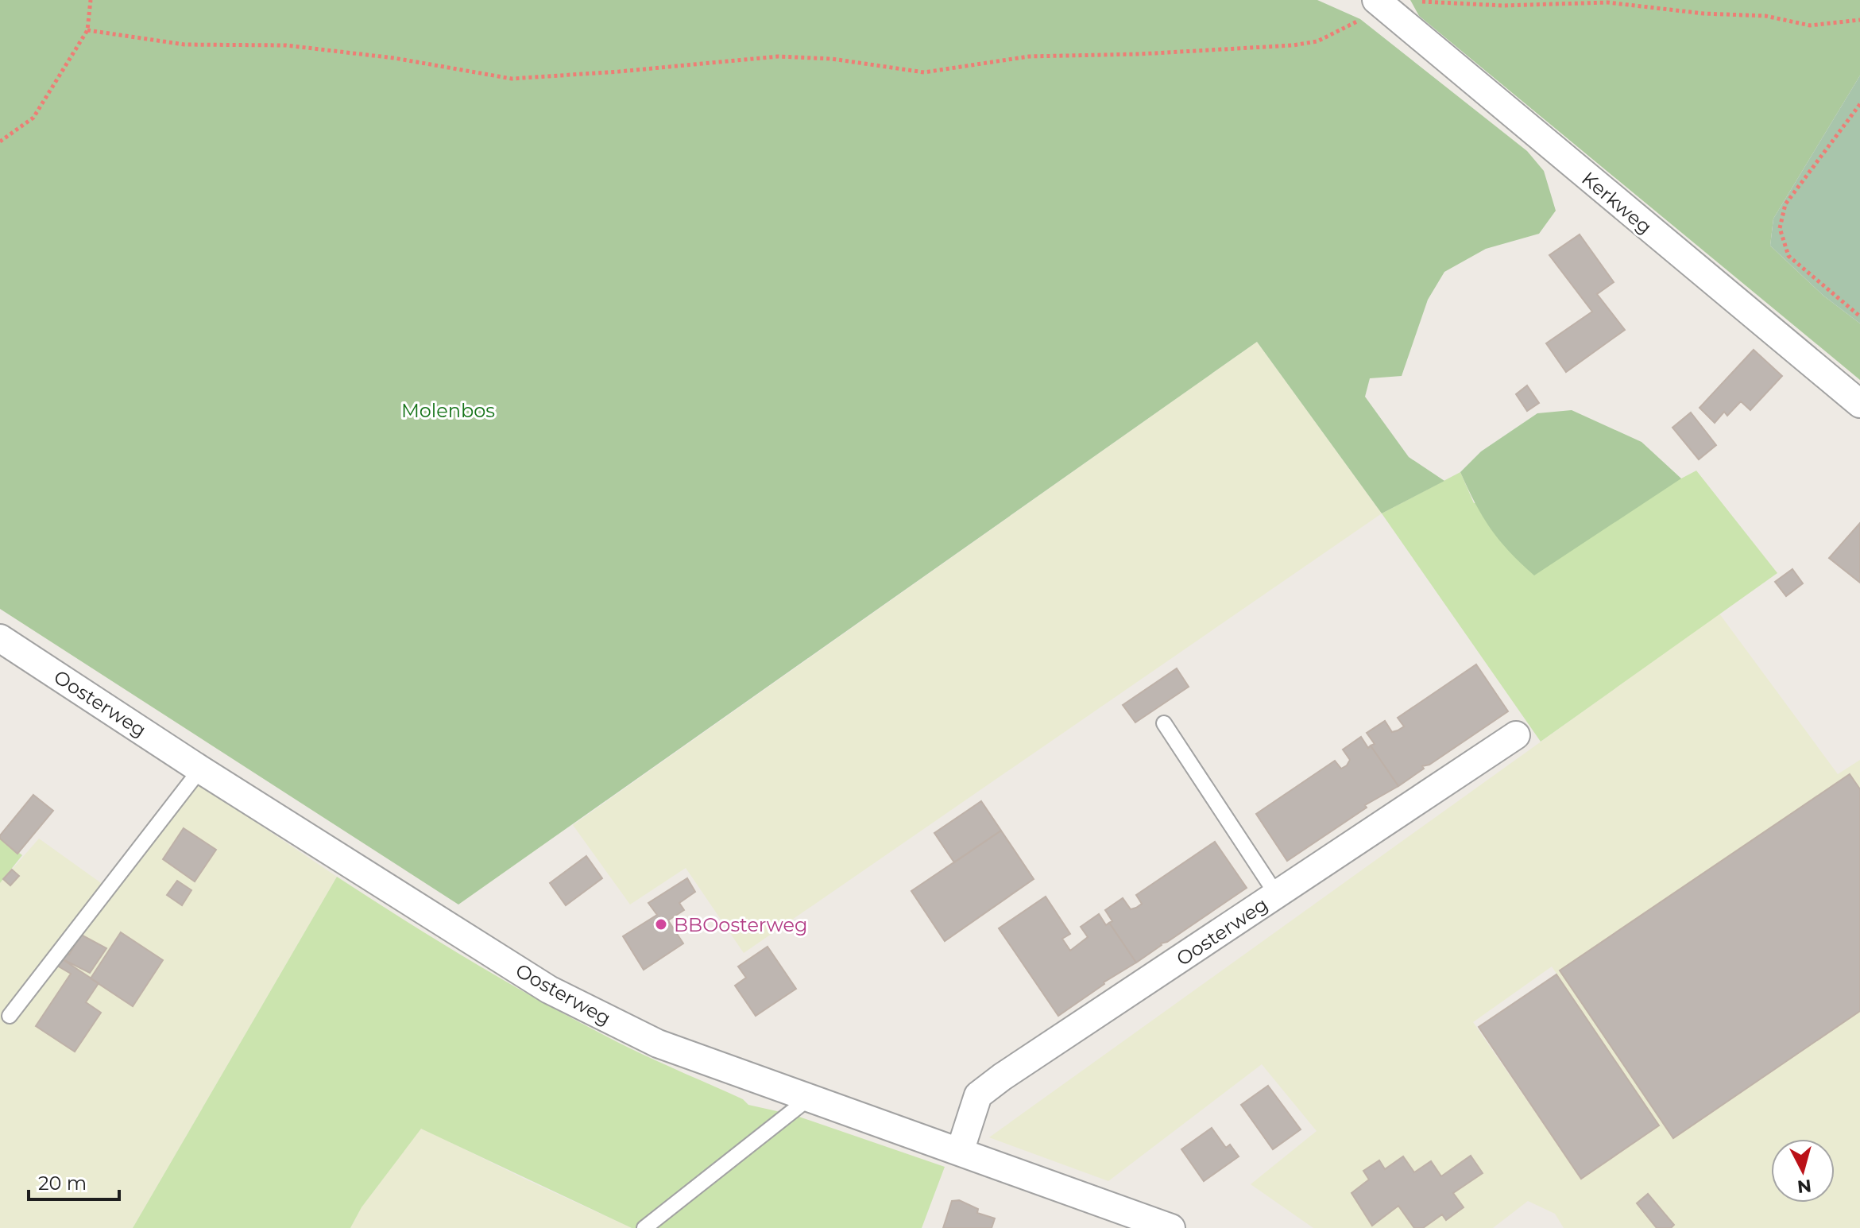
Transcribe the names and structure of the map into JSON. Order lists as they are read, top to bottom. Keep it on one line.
{"streets":{"street":["Kerkweg","Oosterweg"]},"parks":["Molenbos"],"places":["BBOosterweg"],"scale_bar":"20 m","north":"bottom"}
